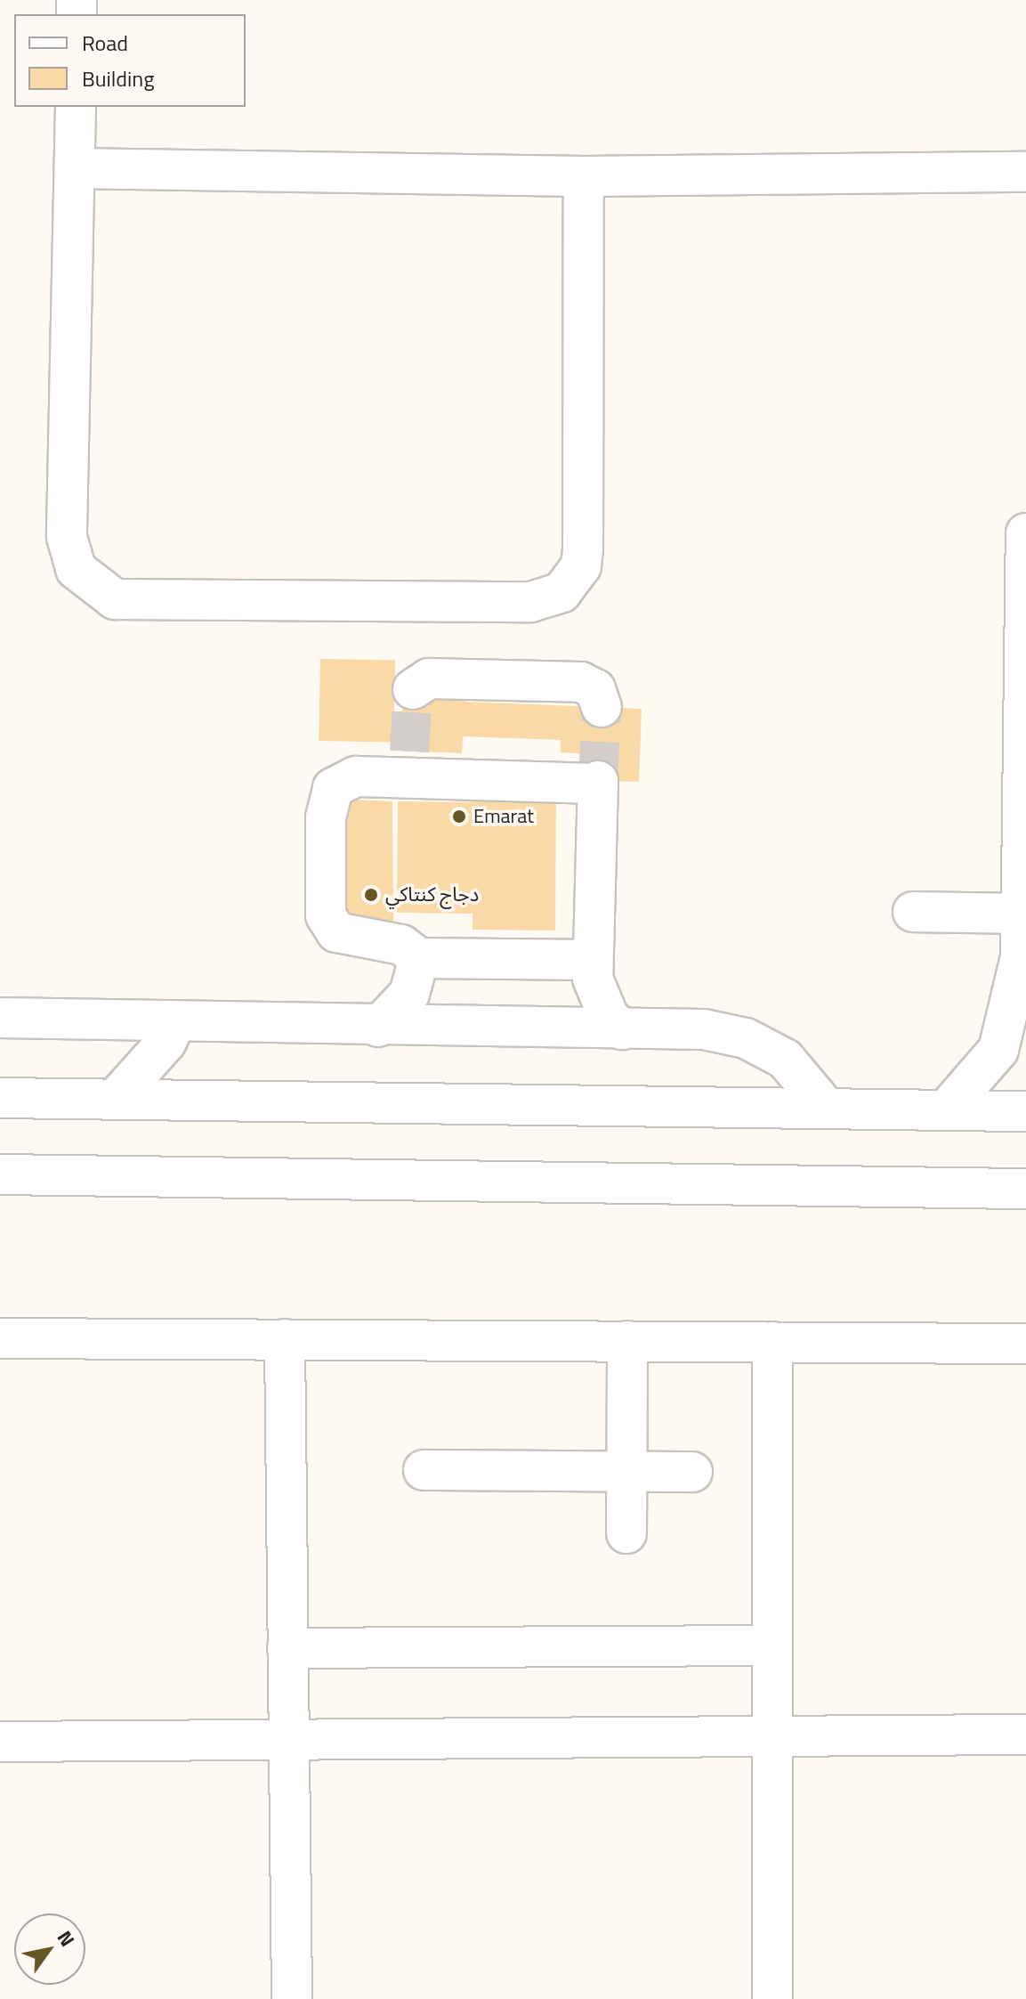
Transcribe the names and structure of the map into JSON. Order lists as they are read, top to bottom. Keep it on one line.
{"places":["Emarat","دجاج كنتاكي"],"legend":["Road","Building"],"north":"top right"}
